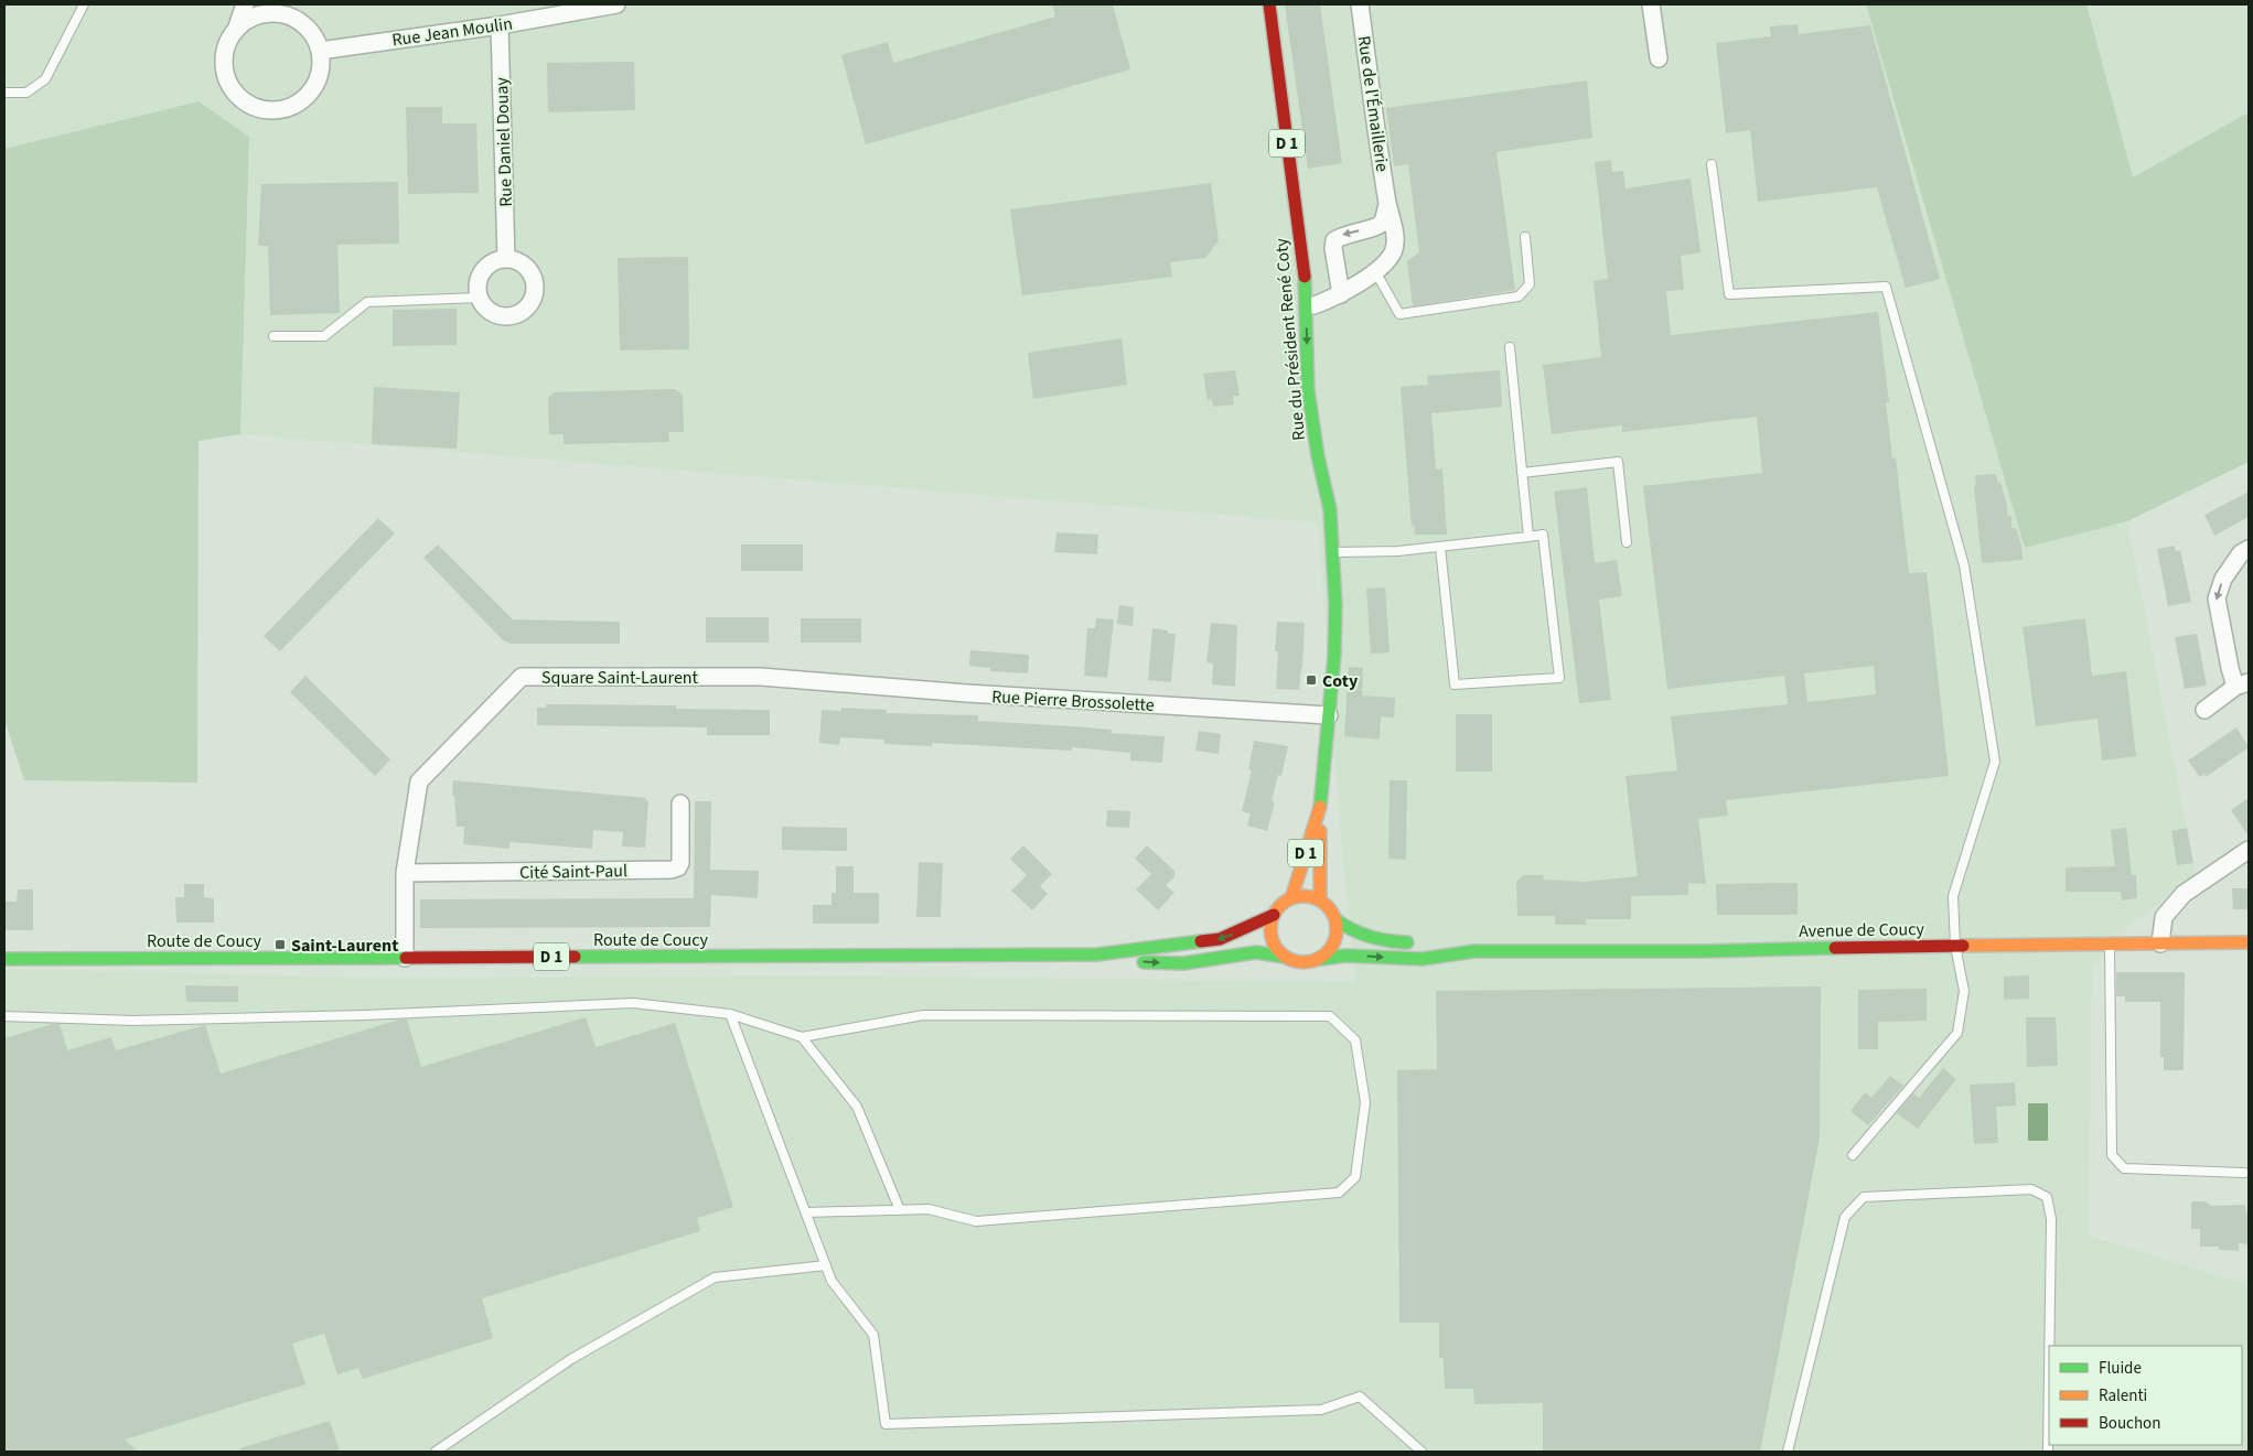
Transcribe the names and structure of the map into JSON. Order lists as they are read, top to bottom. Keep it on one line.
{"streets":{"main road":["D 1","Rue du Président René Coty","Avenue de Coucy","Route de Coucy"],"street":["Rue Jean Moulin","Rue de l'Émaillerie","Rue Daniel Douay","Square Saint-Laurent","Rue Pierre Brossolette","Cité Saint-Paul"]},"crossings":[["Rue Jean Moulin","Rue Daniel Douay"],["Rue de l'Émaillerie","D 1"],["D 1","Rue du Président René Coty"],["D 1","Avenue de Coucy"],["D 1","Route de Coucy"],["Rue du Président René Coty","Rue Pierre Brossolette"],["Rue du Président René Coty","Avenue de Coucy"],["Rue du Président René Coty","Route de Coucy"],["Square Saint-Laurent","Rue Pierre Brossolette"],["Square Saint-Laurent","Cité Saint-Paul"],["Square Saint-Laurent","Route de Coucy"],["Avenue de Coucy","Route de Coucy"]],"places":{"transit":["Coty","Saint-Laurent"]},"legend":["Fluide","Ralenti","Bouchon"]}
